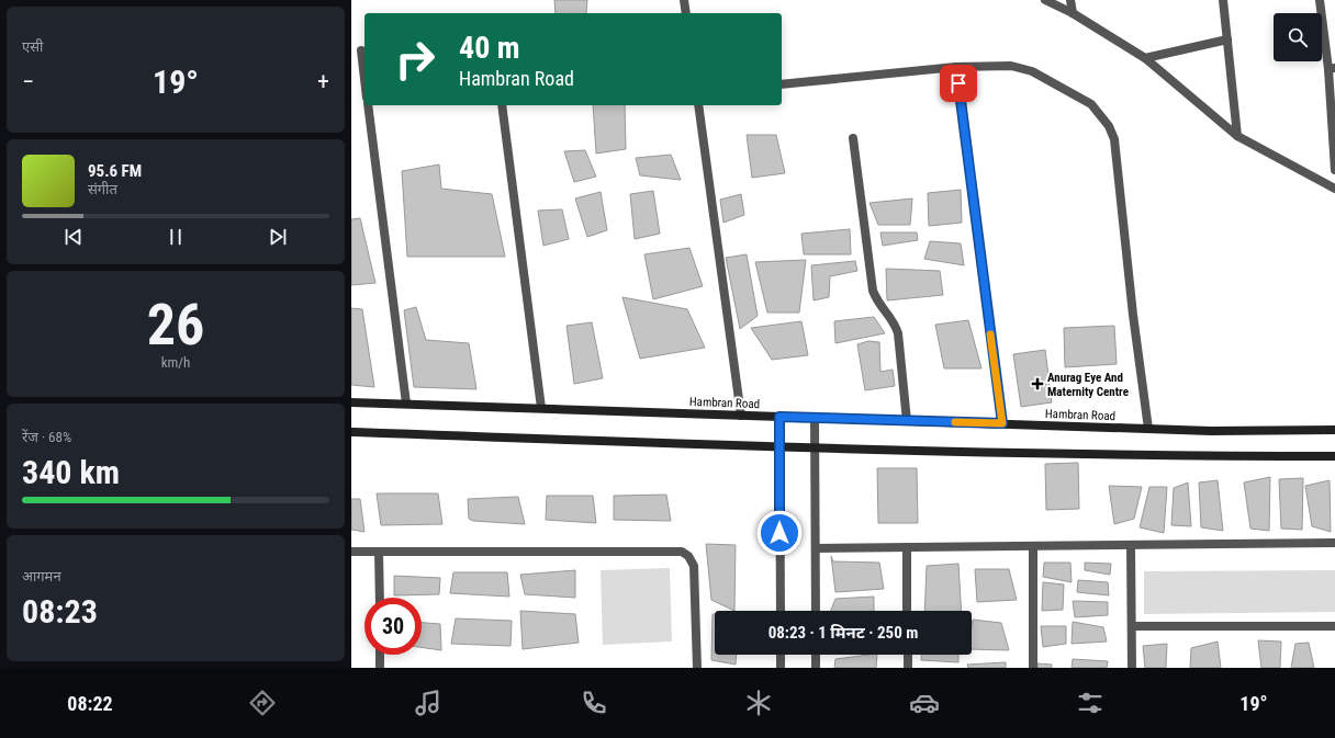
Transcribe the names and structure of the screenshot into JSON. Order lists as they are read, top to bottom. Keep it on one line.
{"streets":{"main road":["Hambran Road"]},"places":{"health":["Anurag Eye And Maternity Centre"]},"page":{"tile":["एसी",["26","km/h"],["रेंज · 68%","340 km"],["आगमन","08:23"]],"turn":["40 m","Hambran Road"],"heat":["−","19°","+"],"song":["95.6 FM","संगीत"],"limit":"30","trip":"08:23 · 1 मिनट · 250 m","tabs":["08:22","19°"]}}
